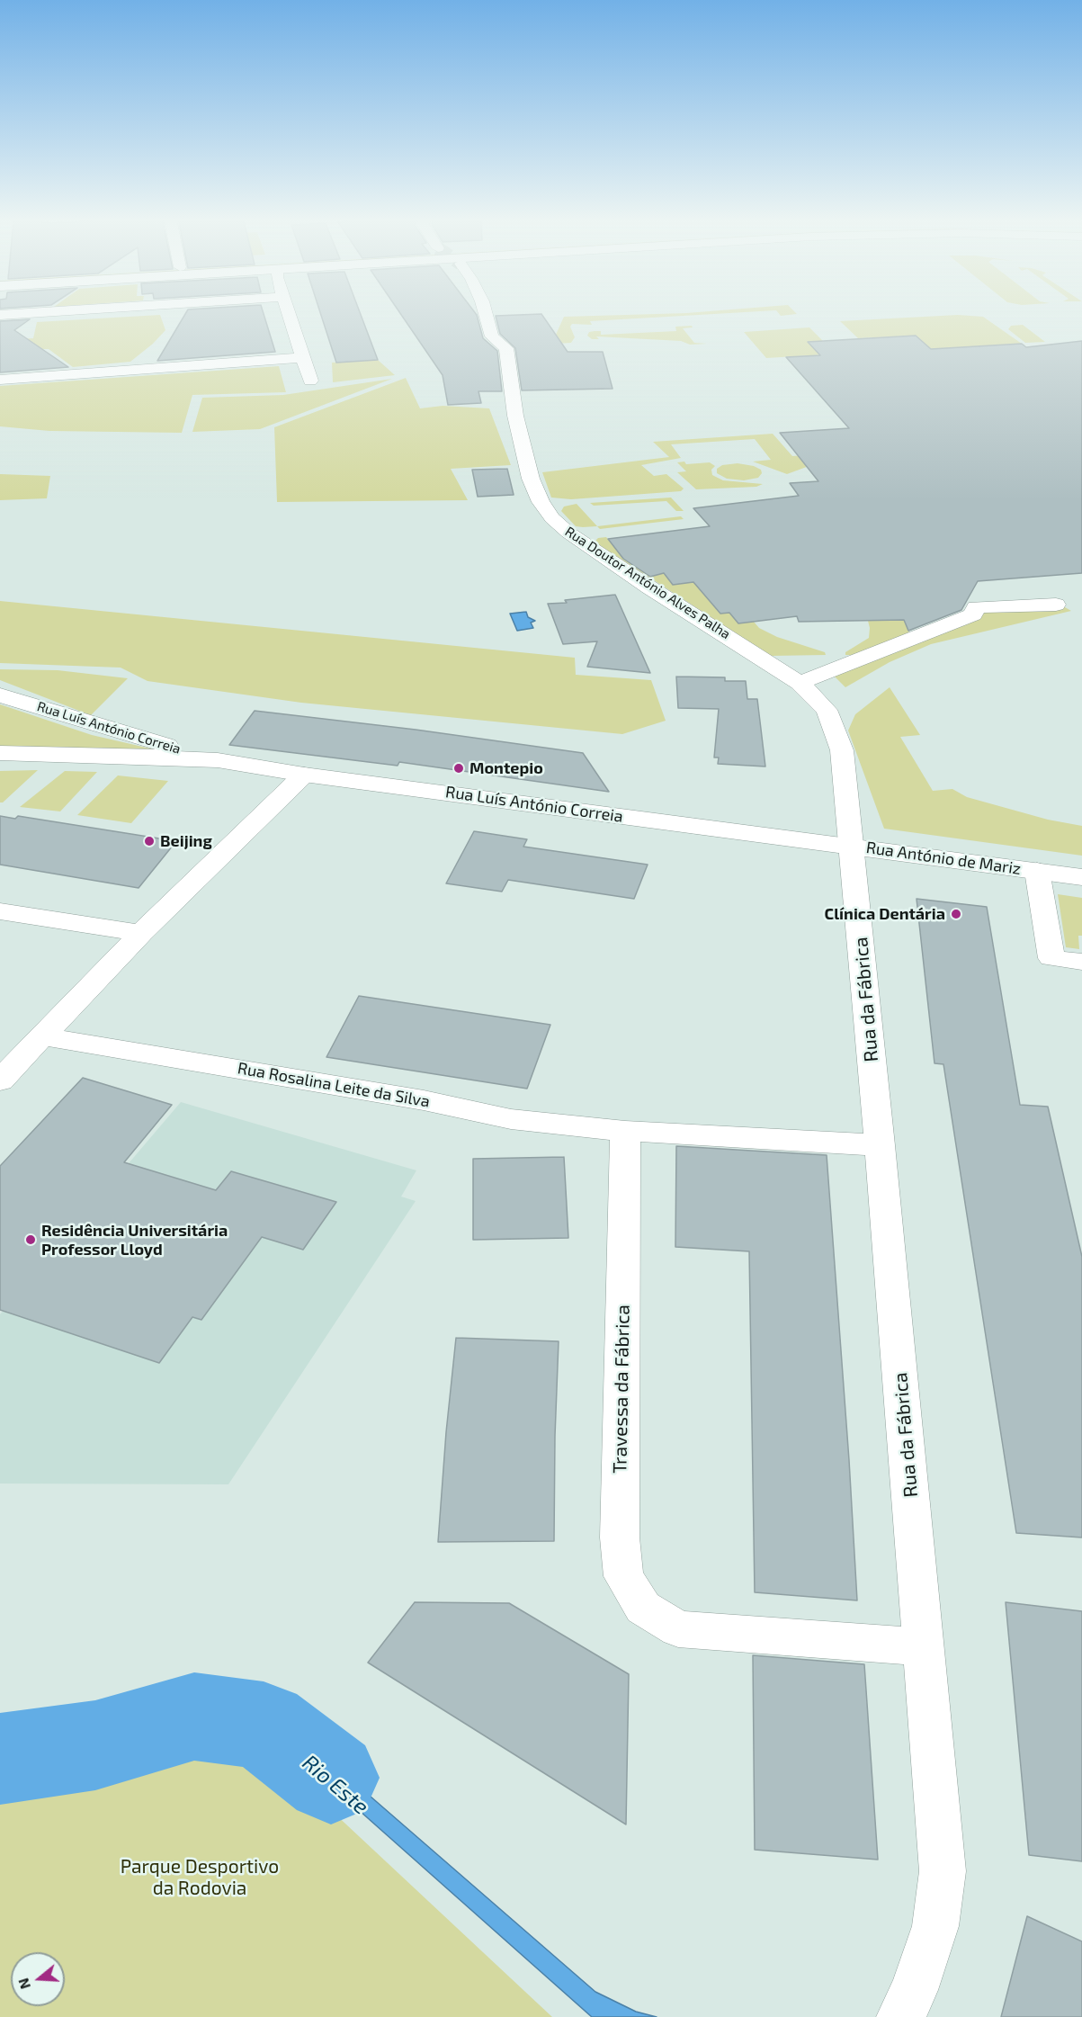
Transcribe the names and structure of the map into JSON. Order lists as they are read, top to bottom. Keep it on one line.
{"streets":{"main road":["Rua Luís António Correia","Rua António de Mariz"],"street":["Rua Doutor António Alves Palha","Rua da Fábrica","Rua Rosalina Leite da Silva","Travessa da Fábrica"]},"crossings":[["Rua Doutor António Alves Palha","Rua Luís António Correia"],["Rua Doutor António Alves Palha","Rua António de Mariz"],["Rua Doutor António Alves Palha","Rua da Fábrica"],["Rua Luís António Correia","Rua António de Mariz"],["Rua Luís António Correia","Rua da Fábrica"],["Rua António de Mariz","Rua da Fábrica"],["Rua da Fábrica","Travessa da Fábrica"],["Rua Rosalina Leite da Silva","Travessa da Fábrica"]],"water":["Rio Este"],"parks":["Parque Desportivo da Rodovia"],"places":["Montepio","Beijing","Clínica Dentária","Residência Universitária Professor Lloyd"],"north":"left"}
